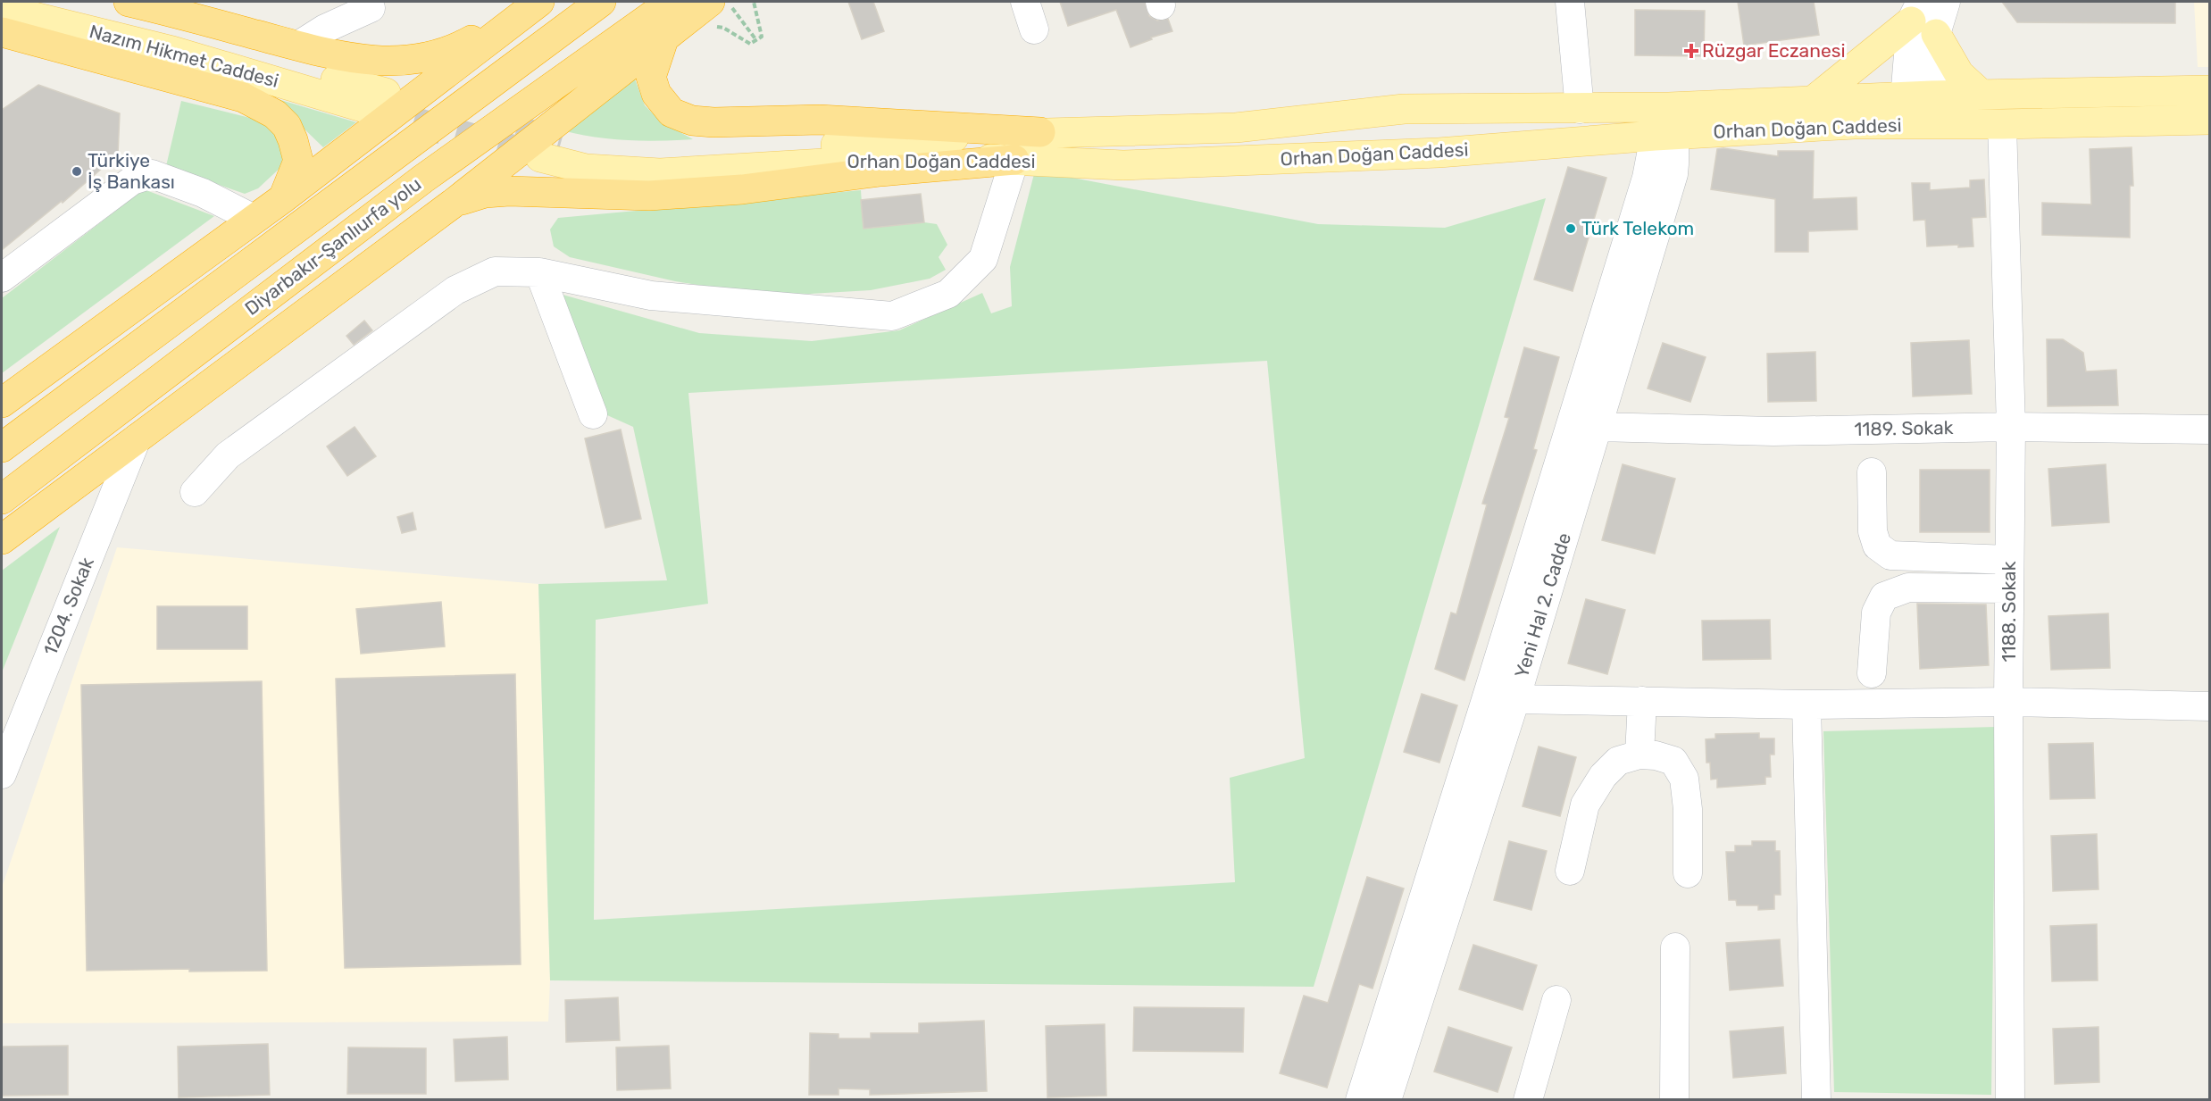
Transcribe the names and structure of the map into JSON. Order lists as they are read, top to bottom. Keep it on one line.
{"streets":{"highway":["Diyarbakır-Şanlıurfa yolu"],"main road":["Nazım Hikmet Caddesi","Orhan Doğan Caddesi"],"street":["1189. Sokak","Yeni Hal 2. Cadde","1204. Sokak","1188. Sokak"]},"crossings":[["Orhan Doğan Caddesi","Yeni Hal 2. Cadde"],["Orhan Doğan Caddesi","1188. Sokak"],["1189. Sokak","Yeni Hal 2. Cadde"],["1189. Sokak","1188. Sokak"]],"places":{"health":["Rüzgar Eczanesi"],"other":["Türkiye İş Bankası","Türk Telekom"]}}
